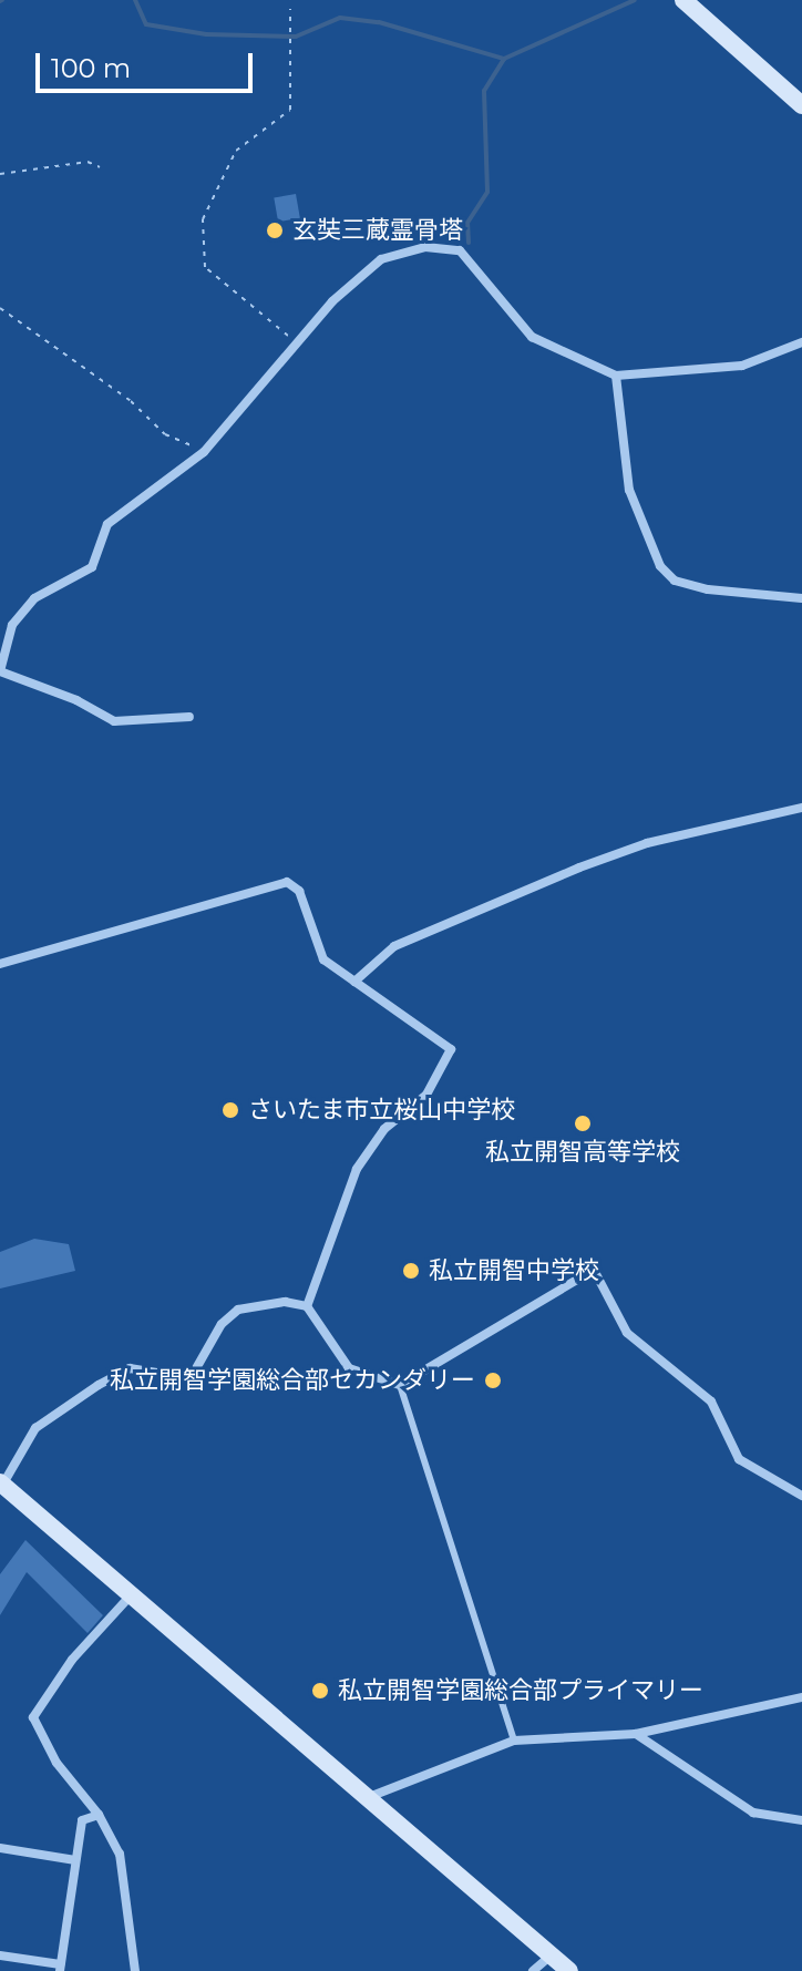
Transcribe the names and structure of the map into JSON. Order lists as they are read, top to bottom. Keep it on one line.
{"places":["玄奘三蔵霊骨塔","さいたま市立桜山中学校","私立開智高等学校","私立開智中学校","私立開智学園総合部セカンダリー","私立開智学園総合部プライマリー"],"scale_bar":"100 m"}
